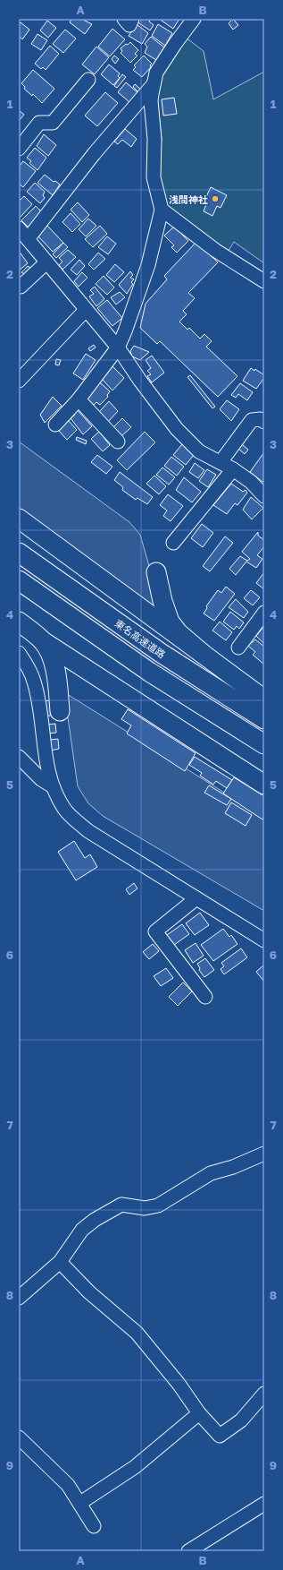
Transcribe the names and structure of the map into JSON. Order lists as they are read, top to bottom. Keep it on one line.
{"streets":{"highway":["東名高速道路"]},"places":["浅間神社"],"grid":{"columns":["A","B"],"rows":["1","2","3","4","5","6","7","8","9"]}}
